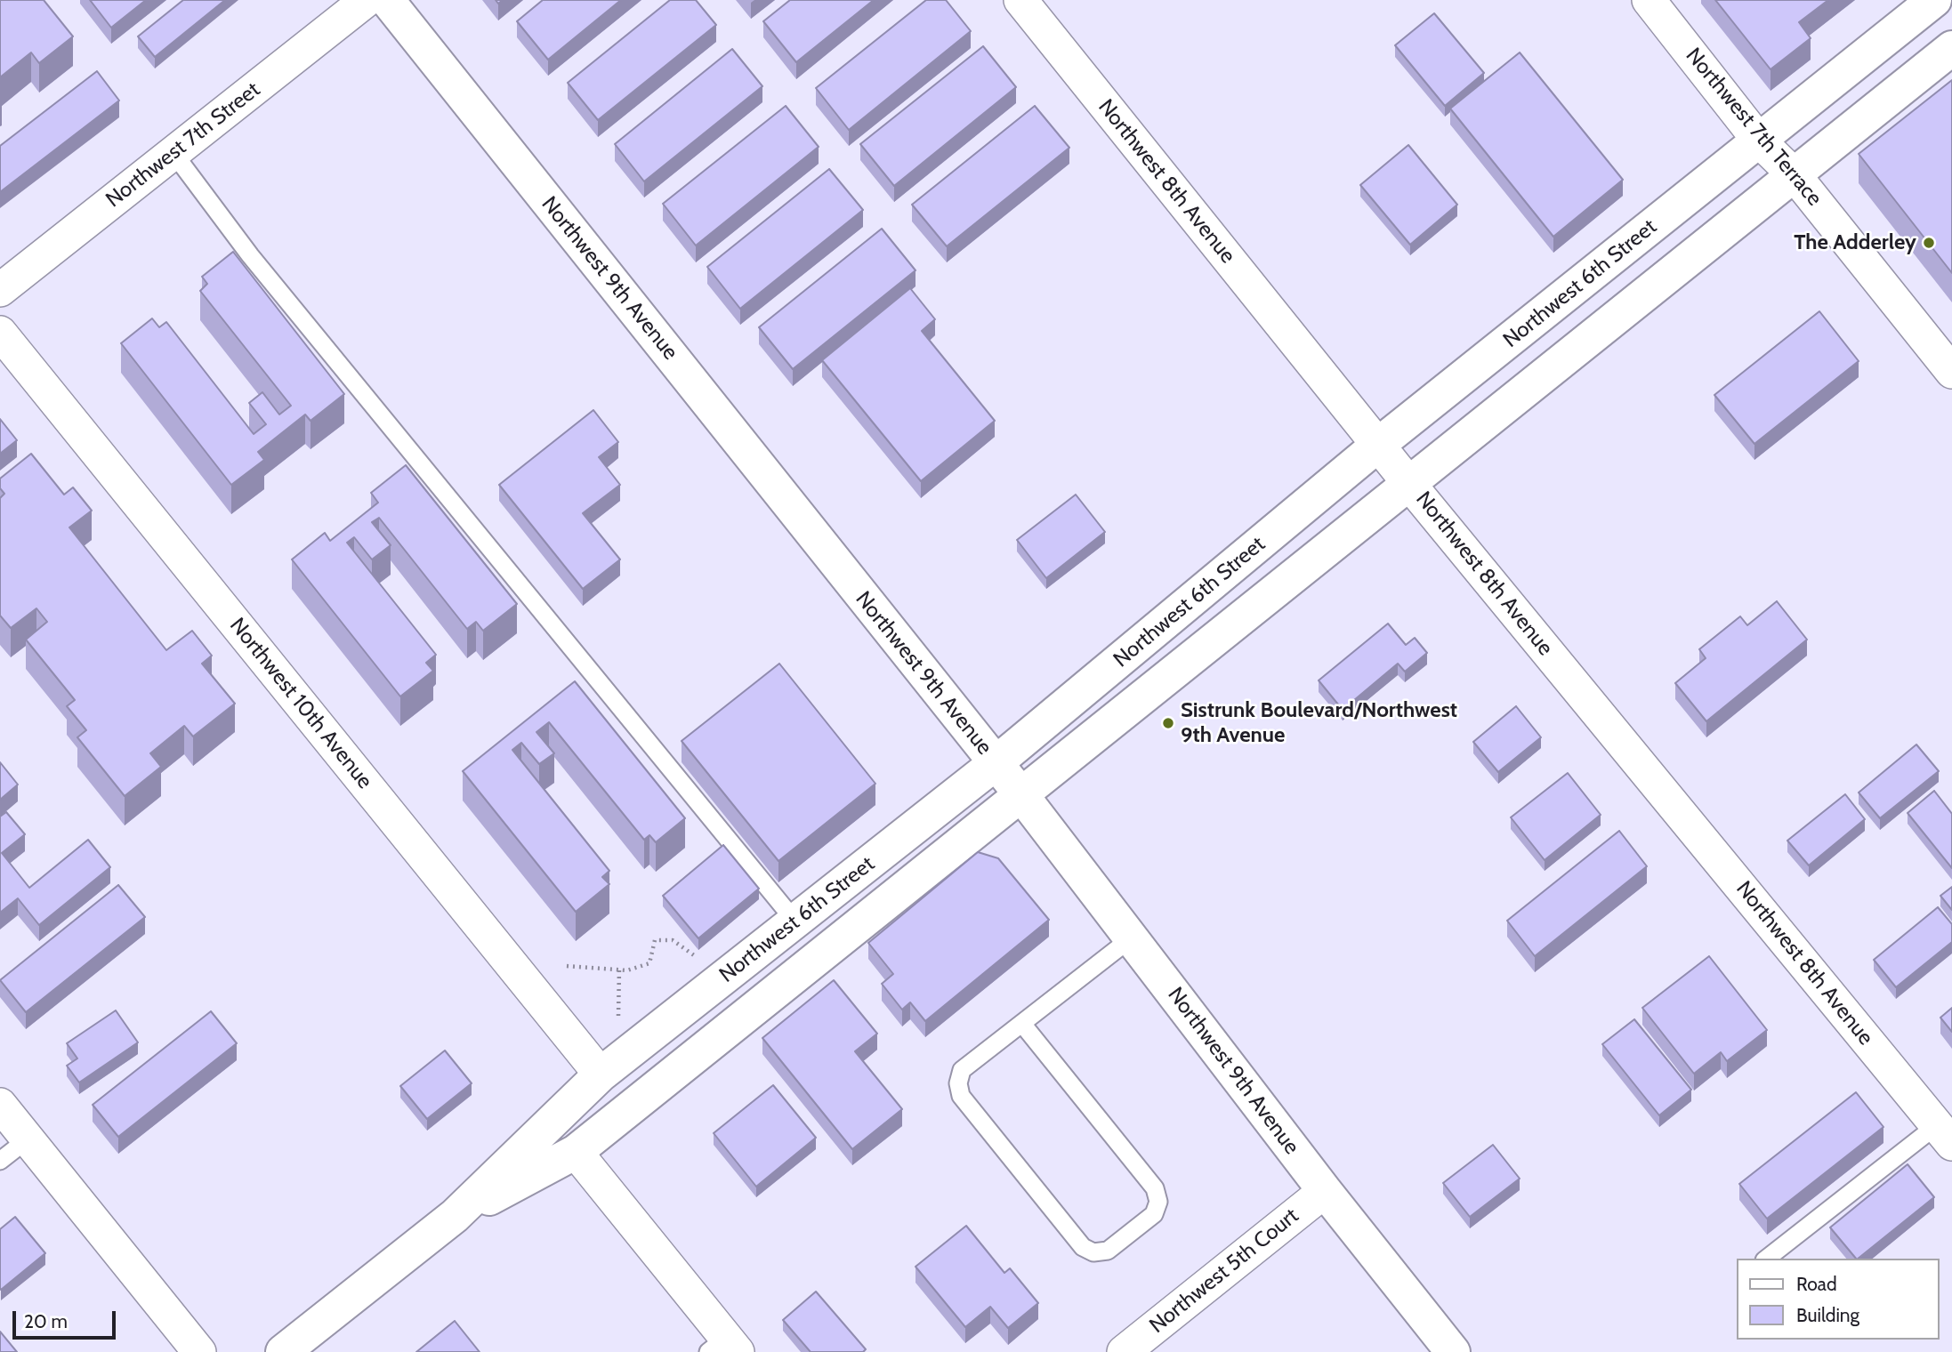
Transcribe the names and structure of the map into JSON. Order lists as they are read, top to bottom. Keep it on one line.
{"streets":{"street":["Northwest 7th Terrace","Northwest 7th Street","Northwest 8th Avenue","Northwest 9th Avenue","Northwest 6th Street","Northwest 10th Avenue","Northwest 5th Court"]},"crossings":[["Northwest 7th Terrace","Northwest 6th Street"],["Northwest 8th Avenue","Northwest 6th Street"],["Northwest 9th Avenue","Northwest 6th Street"],["Northwest 9th Avenue","Northwest 5th Court"],["Northwest 6th Street","Northwest 10th Avenue"]],"places":["The Adderley","Sistrunk Boulevard/Northwest 9th Avenue"],"legend":["Road","Building"],"scale_bar":"20 m"}
